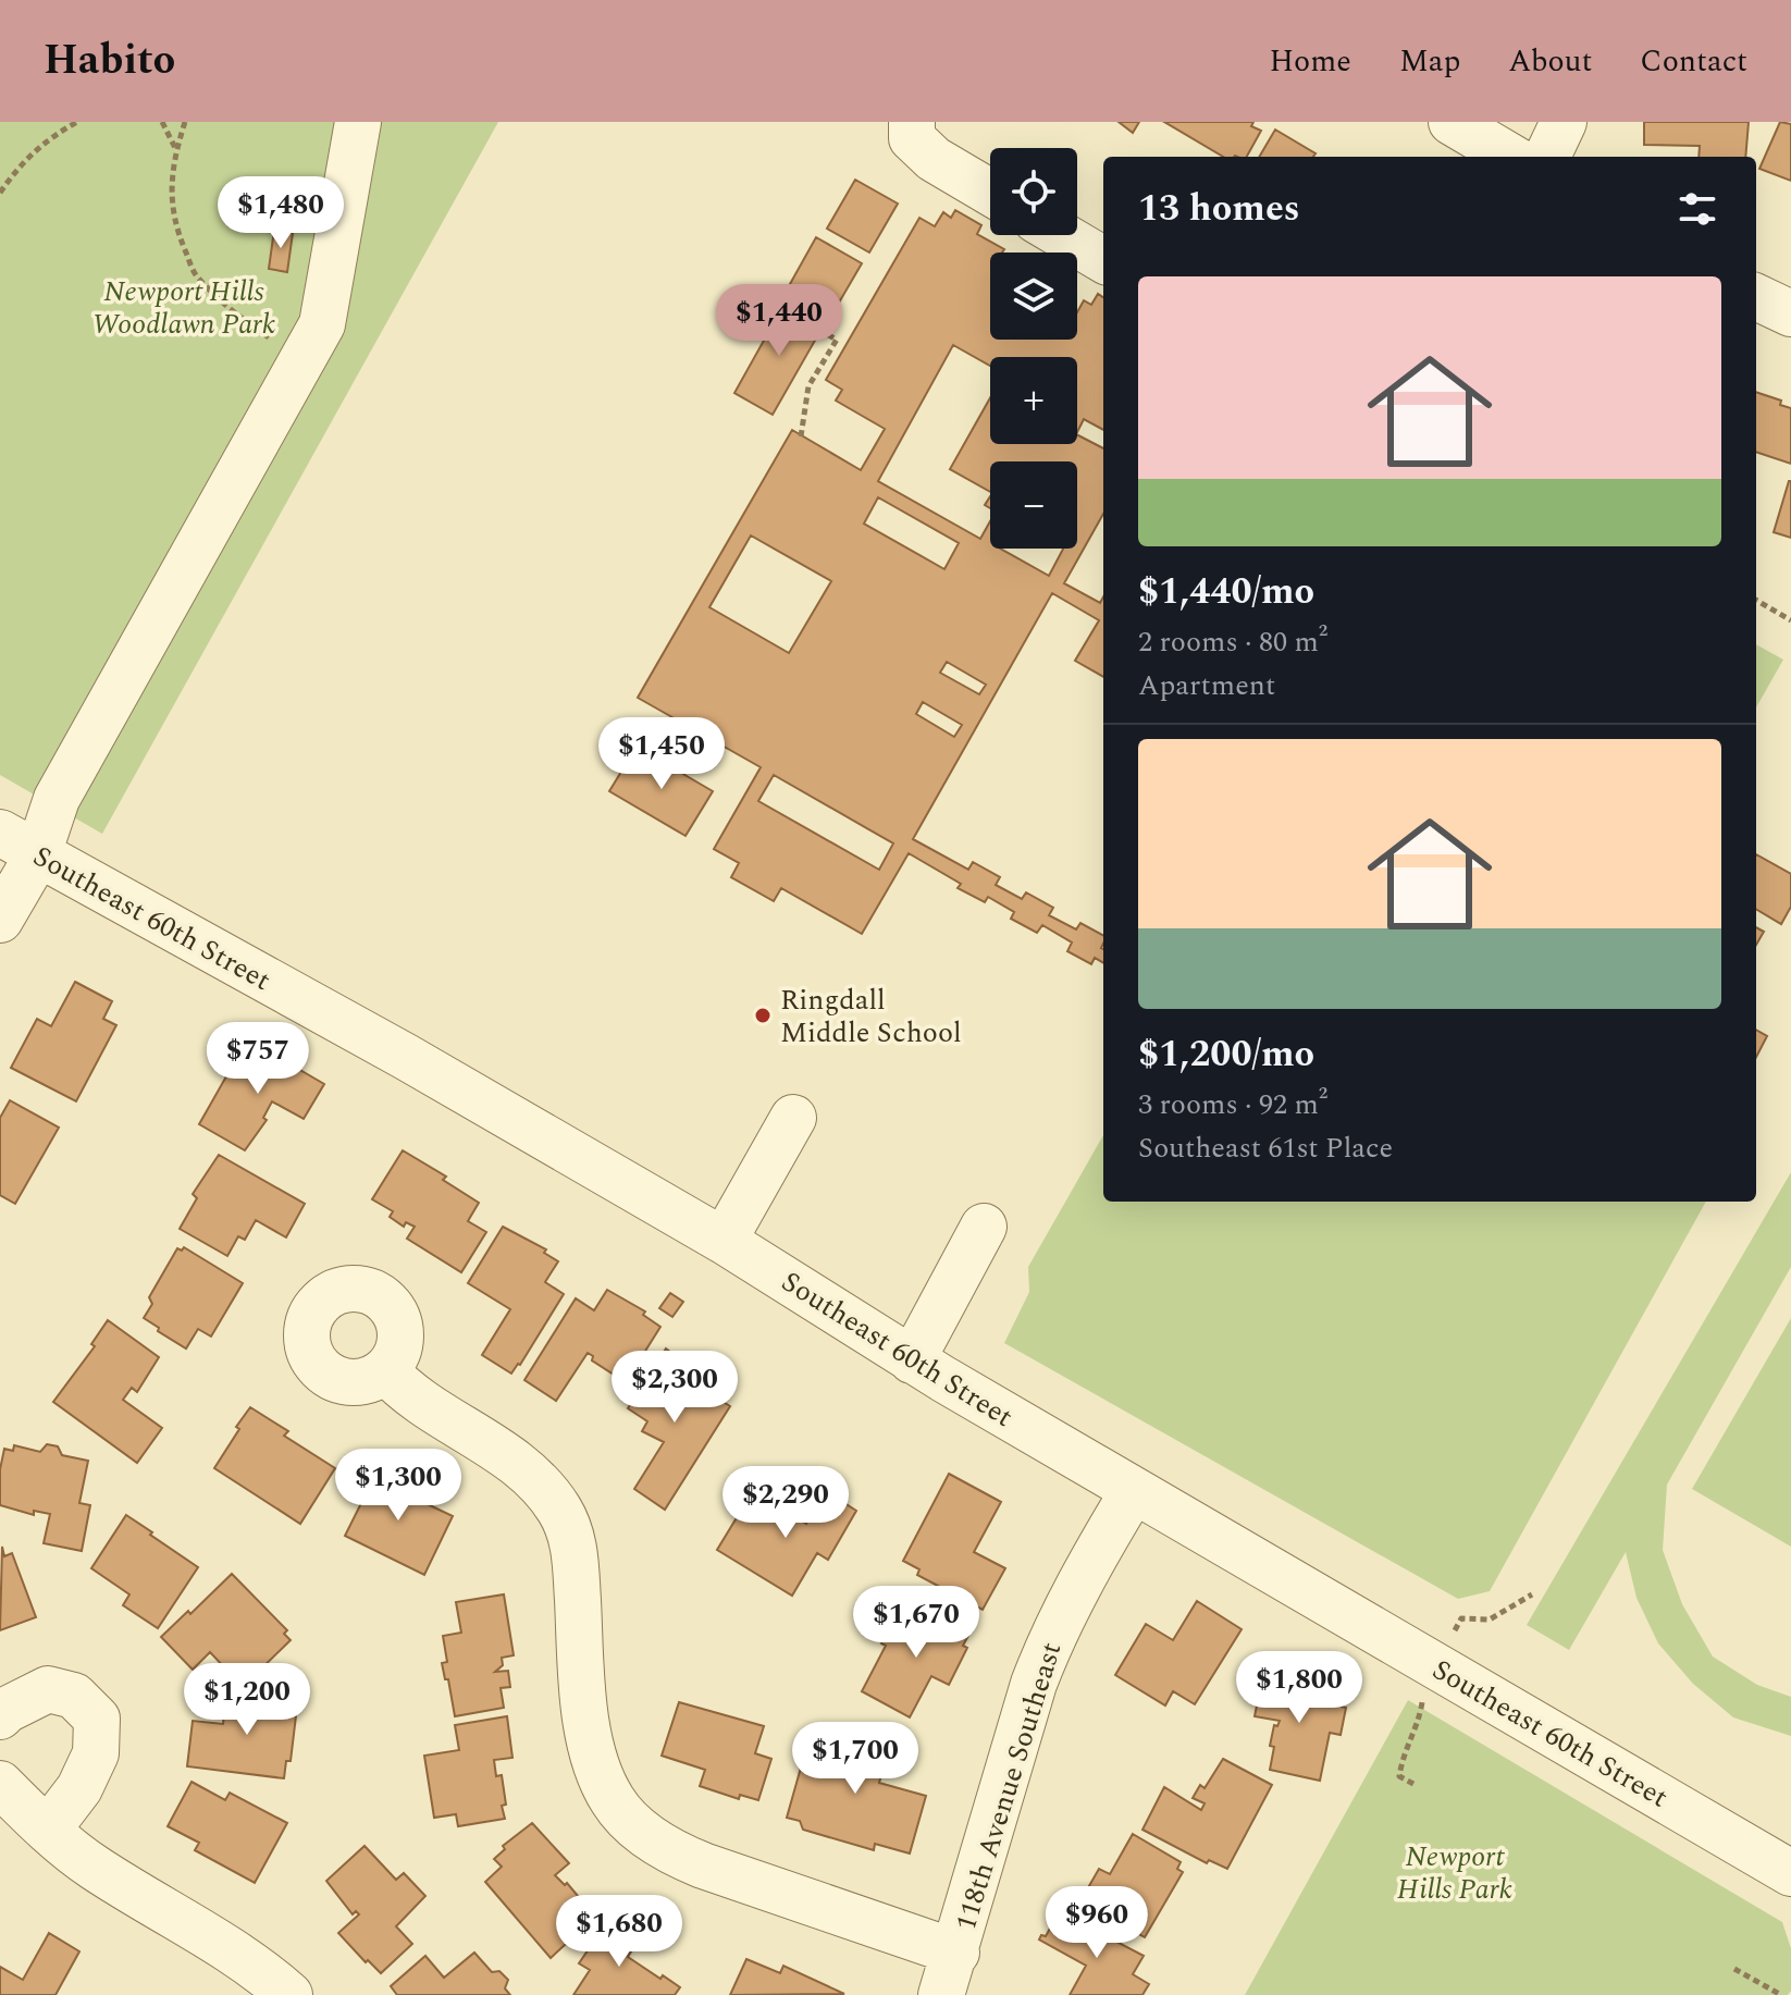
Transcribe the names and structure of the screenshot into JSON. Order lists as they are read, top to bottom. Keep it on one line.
{"streets":{"street":["Southeast 60th Street","118th Avenue Southeast"]},"crossings":[["Southeast 60th Street","118th Avenue Southeast"]],"parks":["Newport Hills Woodlawn Park","Newport Hills Park"],"places":["Ringdall Middle School"],"page":{"header":"Habito","nav":["Home","Map","About","Contact"],"map_buttons":["+","−"],"heading":"13 homes","price":["$1,480","$1,440","$1,450","$757","$2,300","$1,300","$2,290","$1,670","$1,800","$1,200","$1,700","$960","$1,680"],"list":[{"name":"$1,440/mo","note":"2 rooms · 80 m² · Apartment"},{"name":"$1,200/mo","note":"3 rooms · 92 m² · Southeast 61st Place"}]}}
